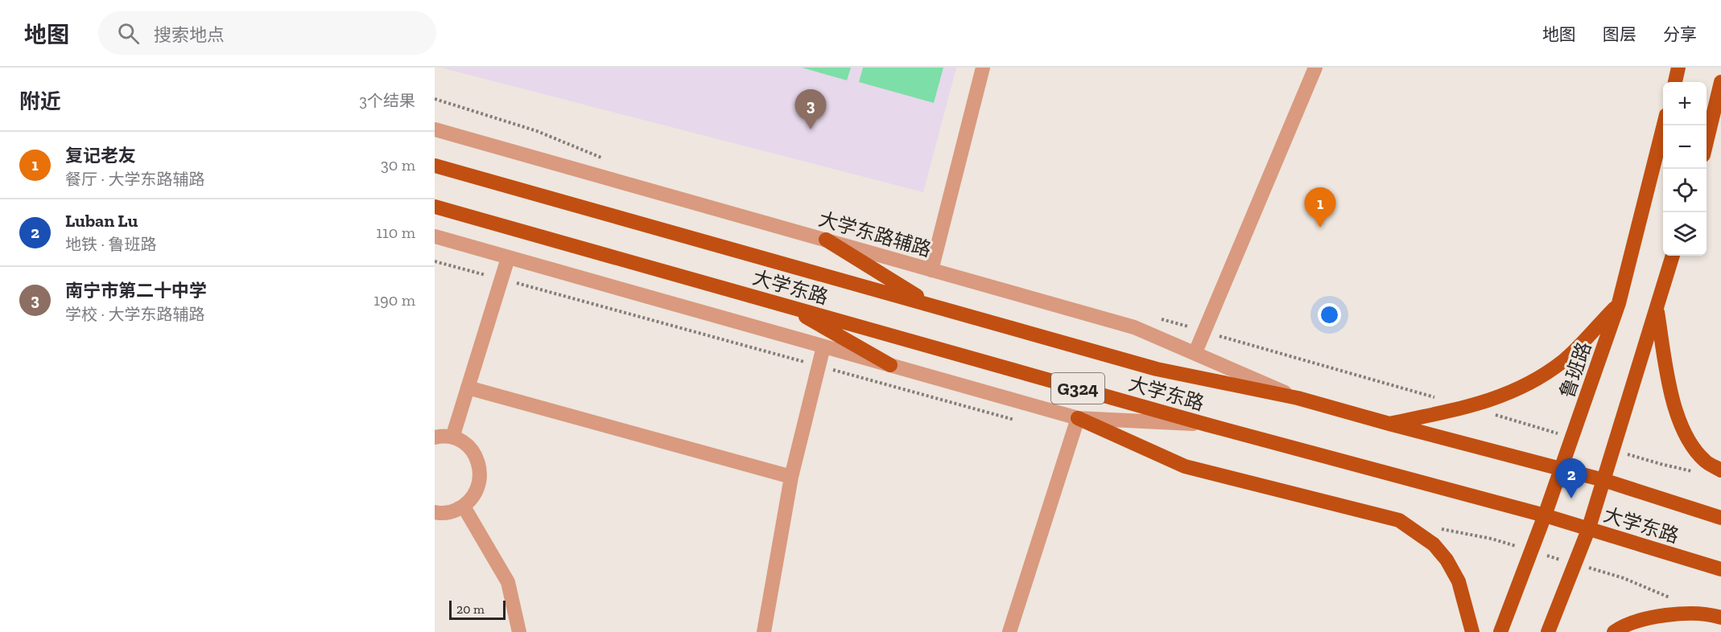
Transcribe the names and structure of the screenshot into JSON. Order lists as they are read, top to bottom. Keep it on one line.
{"streets":{"main road":["大学东路","鲁班路","G324"],"street":["大学东路辅路"]},"crossings":[["大学东路辅路","大学东路"],["大学东路","鲁班路"]],"scale_bar":"20 m","page":{"header":"地图","search":"搜索地点","nav":["地图","图层","分享"],"heading":["附近","3个结果"],"map_buttons":["+","−"],"pins":["3","1","2"],"list":[{"mark":"1","name":"复记老友","note":"餐厅 · 大学东路辅路","value":"30 m"},{"mark":"2","name":"Luban Lu","note":"地铁 · 鲁班路","value":"110 m"},{"mark":"3","name":"南宁市第二十中学","note":"学校 · 大学东路辅路","value":"190 m"}],"scale":"20 m"}}
